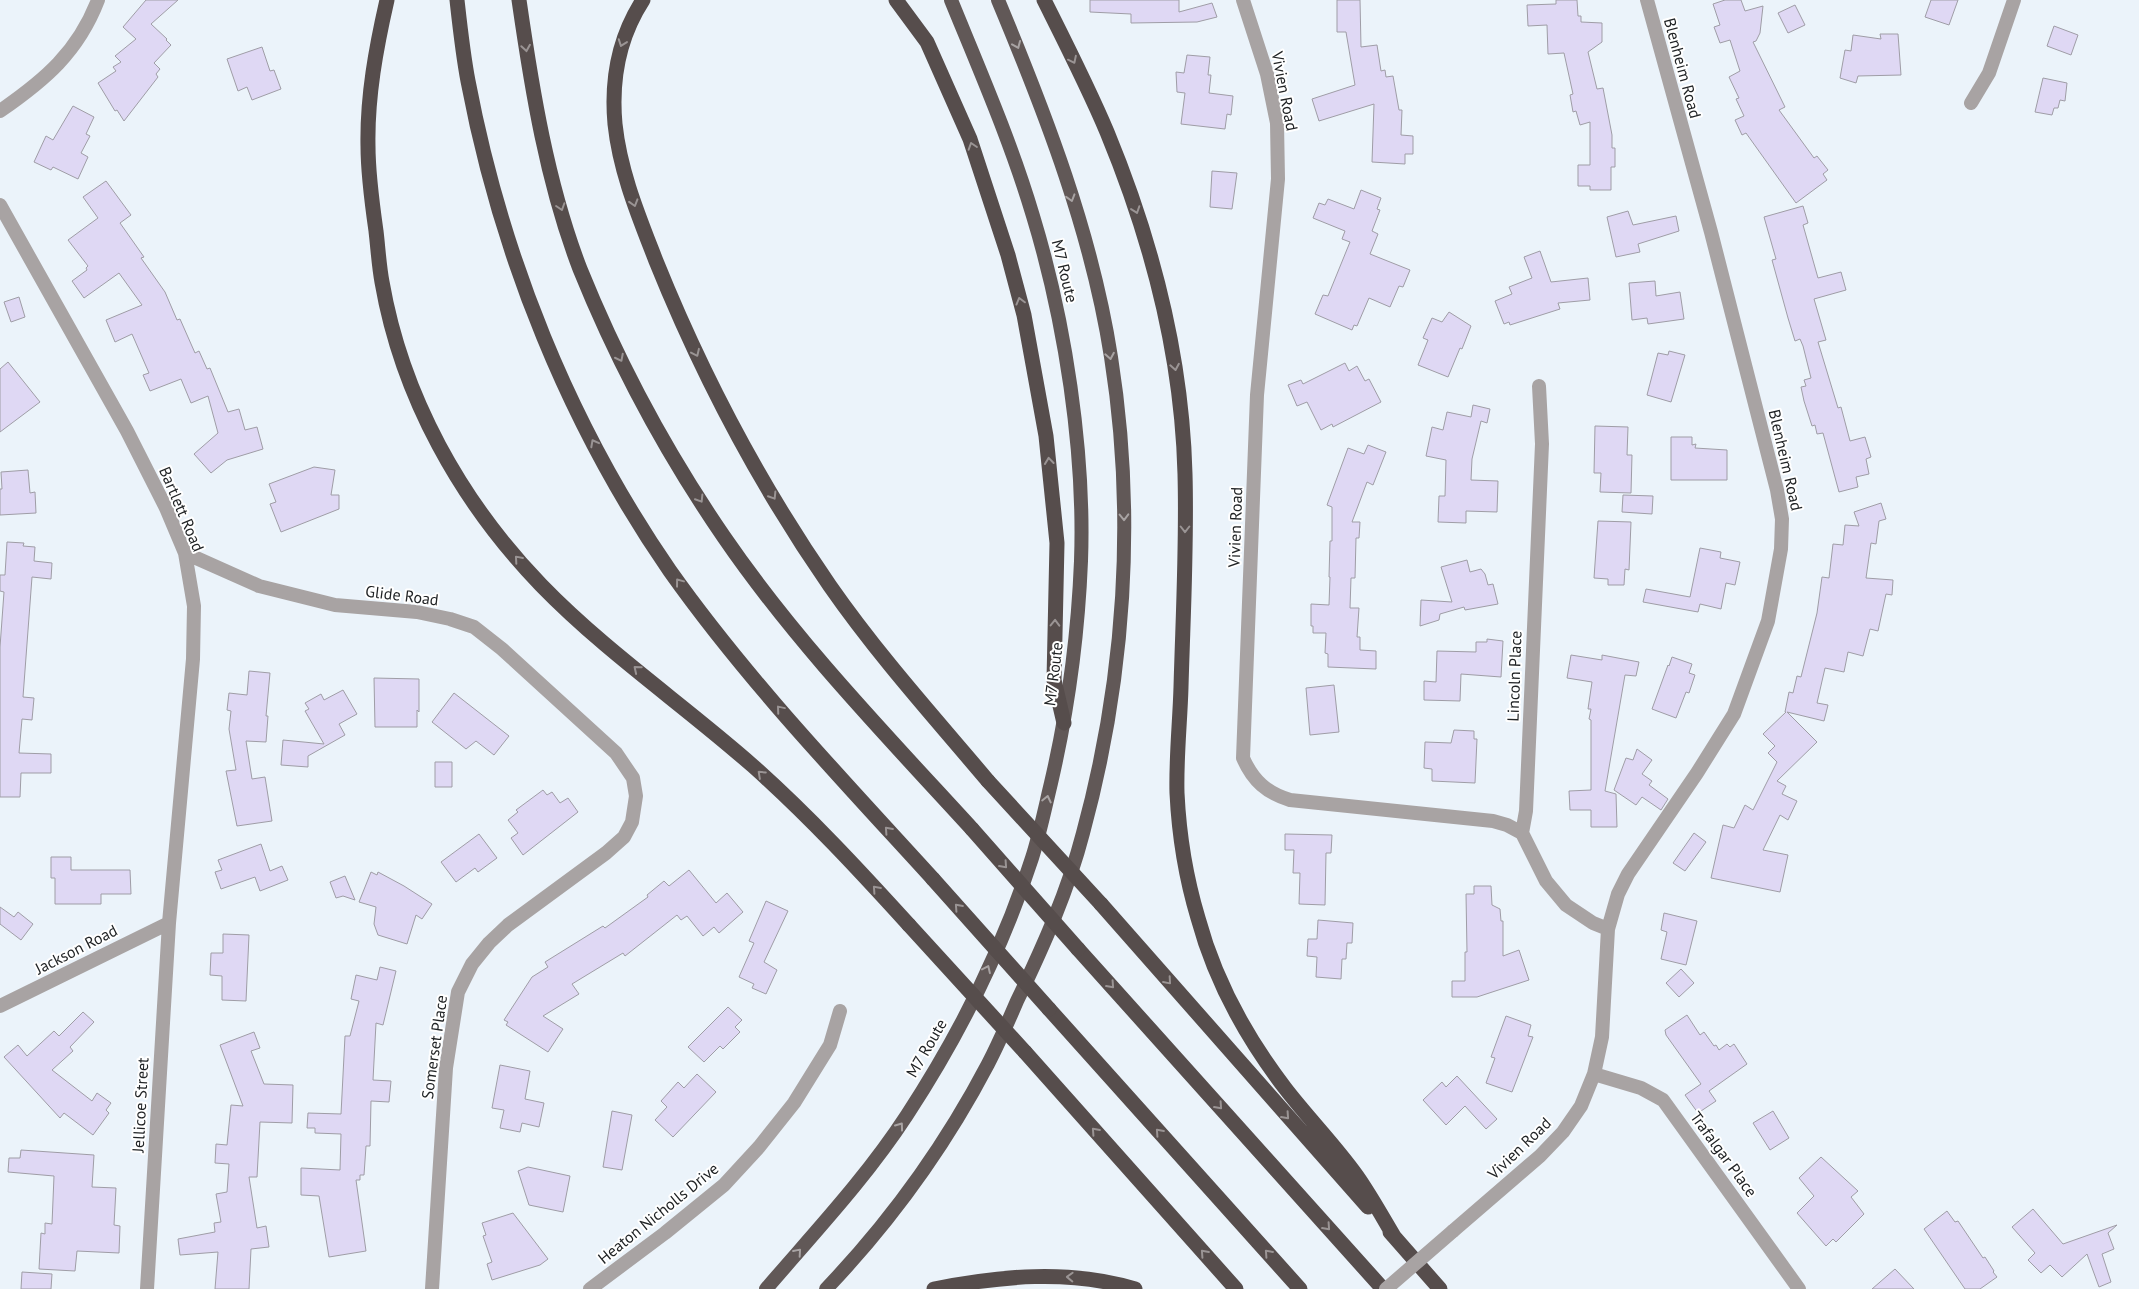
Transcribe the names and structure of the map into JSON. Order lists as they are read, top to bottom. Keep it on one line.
{"streets":{"highway":["M7 Route"],"street":["Blenheim Road","Vivien Road","Bartlett Road","Glide Road","Lincoln Place","Jackson Road","Somerset Place","Jellicoe Street","Trafalgar Place","Heaton Nicholls Drive"]},"crossings":[["Blenheim Road","Vivien Road"],["Vivien Road","Lincoln Place"],["Vivien Road","Trafalgar Place"],["Bartlett Road","Glide Road"],["Bartlett Road","Jackson Road"],["Bartlett Road","Jellicoe Street"],["Glide Road","Somerset Place"],["Jackson Road","Jellicoe Street"]]}
